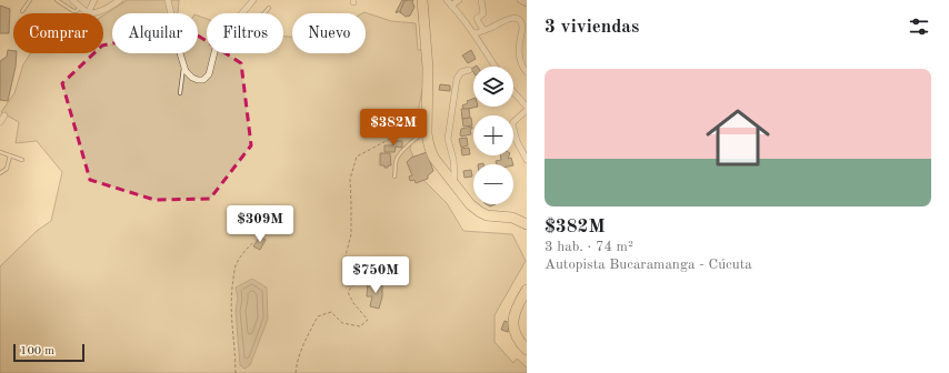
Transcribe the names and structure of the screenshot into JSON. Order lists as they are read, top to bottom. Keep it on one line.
{"scale_bar":"100 m","page":{"heading":"3 viviendas","chip":["Comprar","Alquilar","Filtros","Nuevo"],"list":[{"name":"$382M","note":"3 hab. · 74 m² · Autopista Bucaramanga - Cúcuta"}],"map_buttons":["+","−"],"price":["$382M","$309M","$750M"],"scale":"100 m"}}
